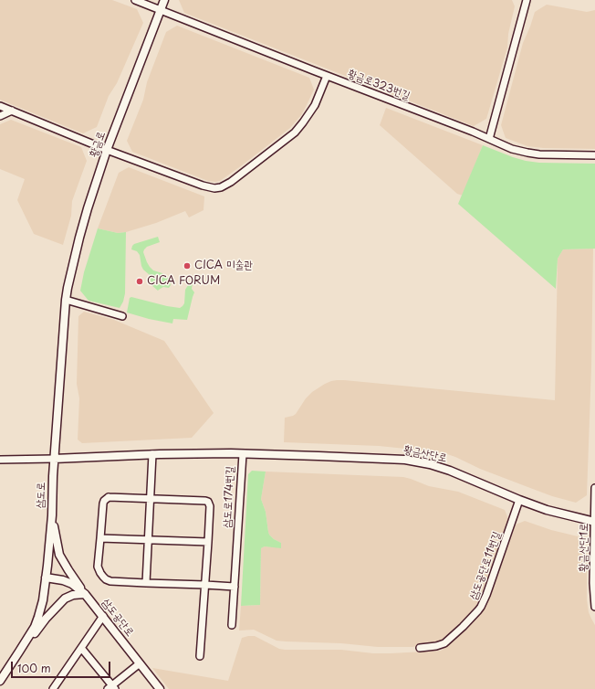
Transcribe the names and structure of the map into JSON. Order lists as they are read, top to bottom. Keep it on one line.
{"streets":{"street":["황금로323번길","황금로","황금산단로","삼도로","삼도로174번길","황금산단1로","삼도공단로11번길","삼도공단로"]},"crossings":[["황금로323번길","황금로"],["황금로","삼도로"],["황금산단로","삼도로174번길"],["황금산단로","황금산단1로"],["황금산단로","삼도공단로11번길"],["삼도로","삼도로174번길"],["삼도로","삼도공단로"]],"places":["CICA 미술관","CICA FORUM"],"scale_bar":"100 m"}
